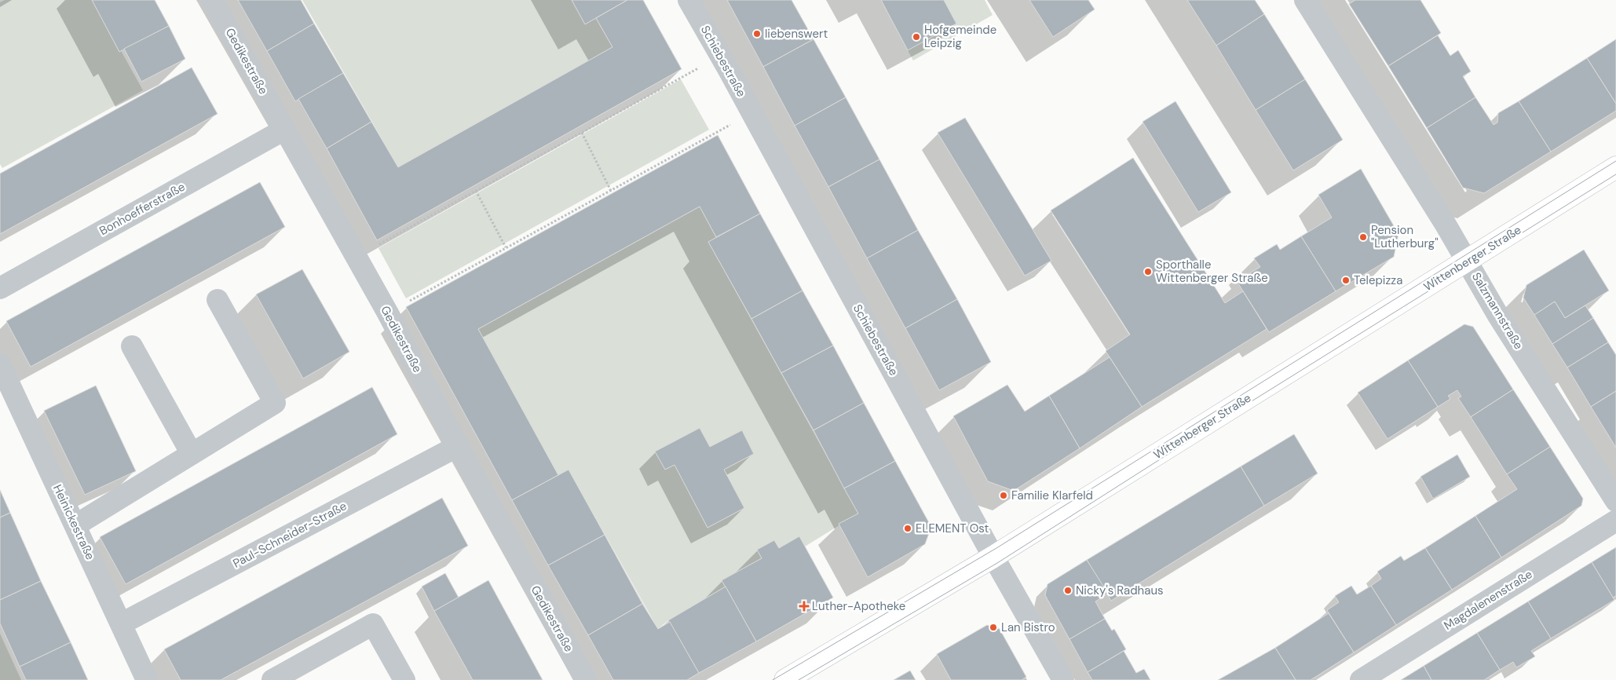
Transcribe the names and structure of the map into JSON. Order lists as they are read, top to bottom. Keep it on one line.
{"streets":{"main road":["Wittenberger Straße"],"street":["Gedikestraße","Schiebestraße","Bonhoefferstraße","Salzmannstraße","Heinickestraße","Paul-Schneider-Straße","Magdalenenstraße"]},"crossings":[["Gedikestraße","Bonhoefferstraße"],["Gedikestraße","Paul-Schneider-Straße"],["Schiebestraße","Wittenberger Straße"],["Wittenberger Straße","Salzmannstraße"],["Heinickestraße","Paul-Schneider-Straße"]],"places":{"other":["liebenswert","Hofgemeinde Leipzig","Pension \"Lutherburg\"","Sporthalle Wittenberger Straße","Telepizza","Familie Klarfeld","ELEMENT Ost","Nicky's Radhaus","Lan Bistro"],"health":["Luther-Apotheke"]}}
